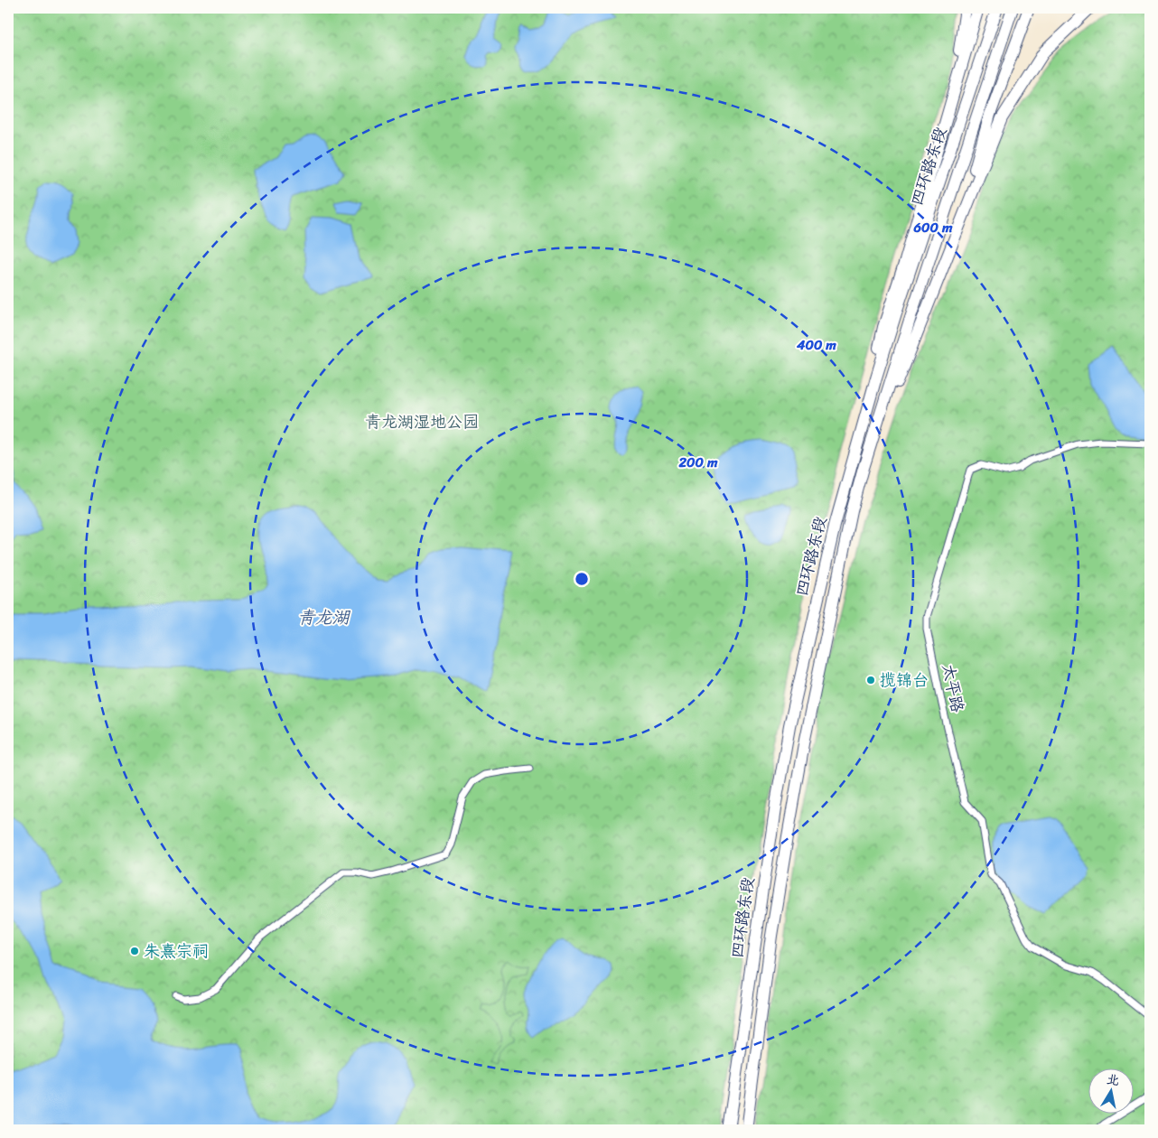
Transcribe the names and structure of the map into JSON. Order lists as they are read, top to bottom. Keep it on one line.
{"streets":{"highway":["四环路东段"],"street":["太平路"]},"water":["青龙湖"],"parks":["青龙湖湿地公园"],"places":["揽锦台","朱熹宗祠"],"north":"top","rings":["600 m","400 m","200 m"]}
